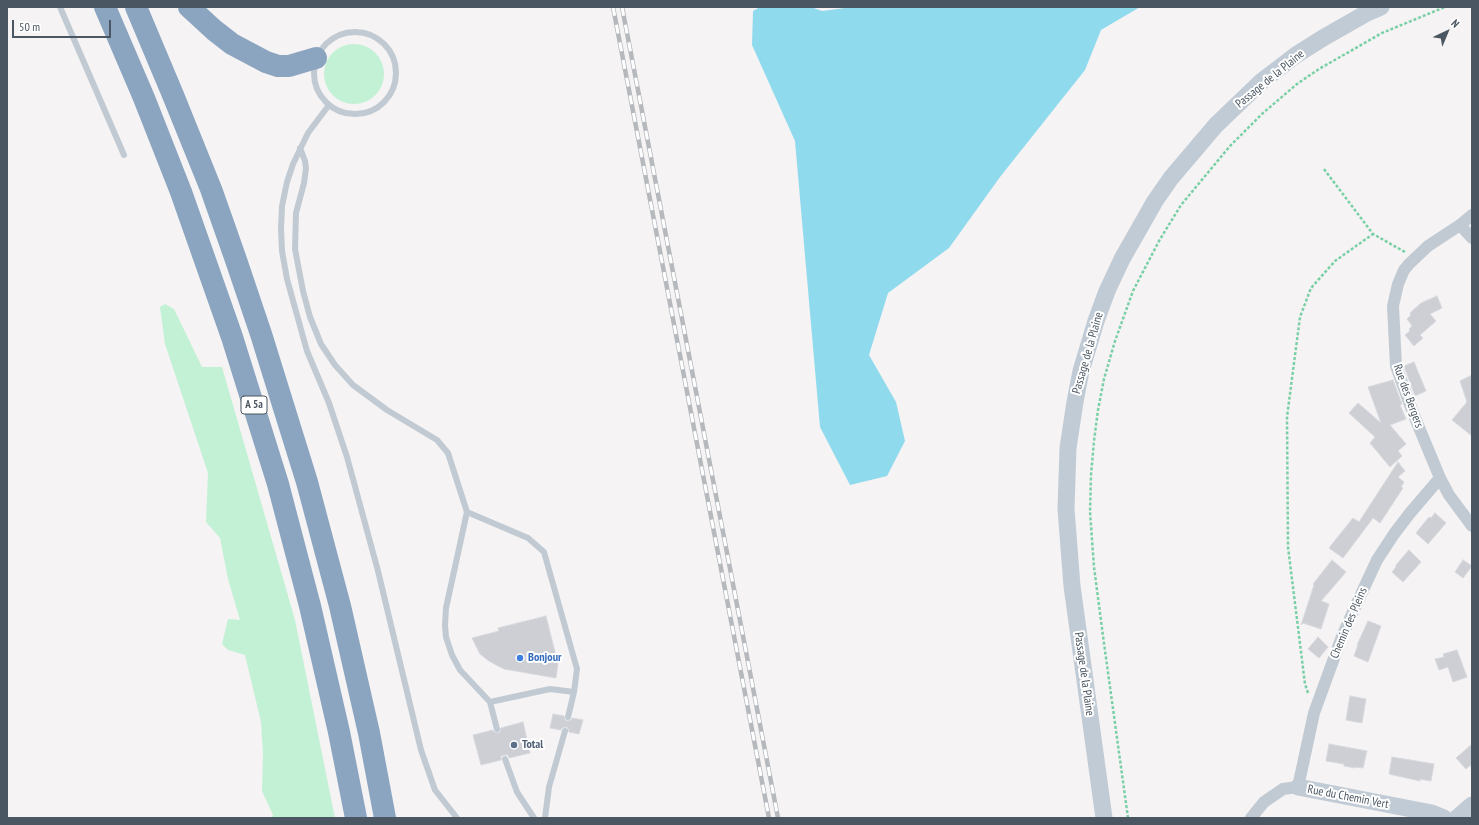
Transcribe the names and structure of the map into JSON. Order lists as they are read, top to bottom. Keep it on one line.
{"streets":{"highway":["A 5a"],"street":["Passage de la Plaine","Rue des Bergers","Chemin des Pleins","Rue du Chemin Vert"]},"crossings":[["Rue des Bergers","Chemin des Pleins"],["Chemin des Pleins","Rue du Chemin Vert"]],"places":["Bonjour","Total"],"scale_bar":"50 m","north":"top right"}
